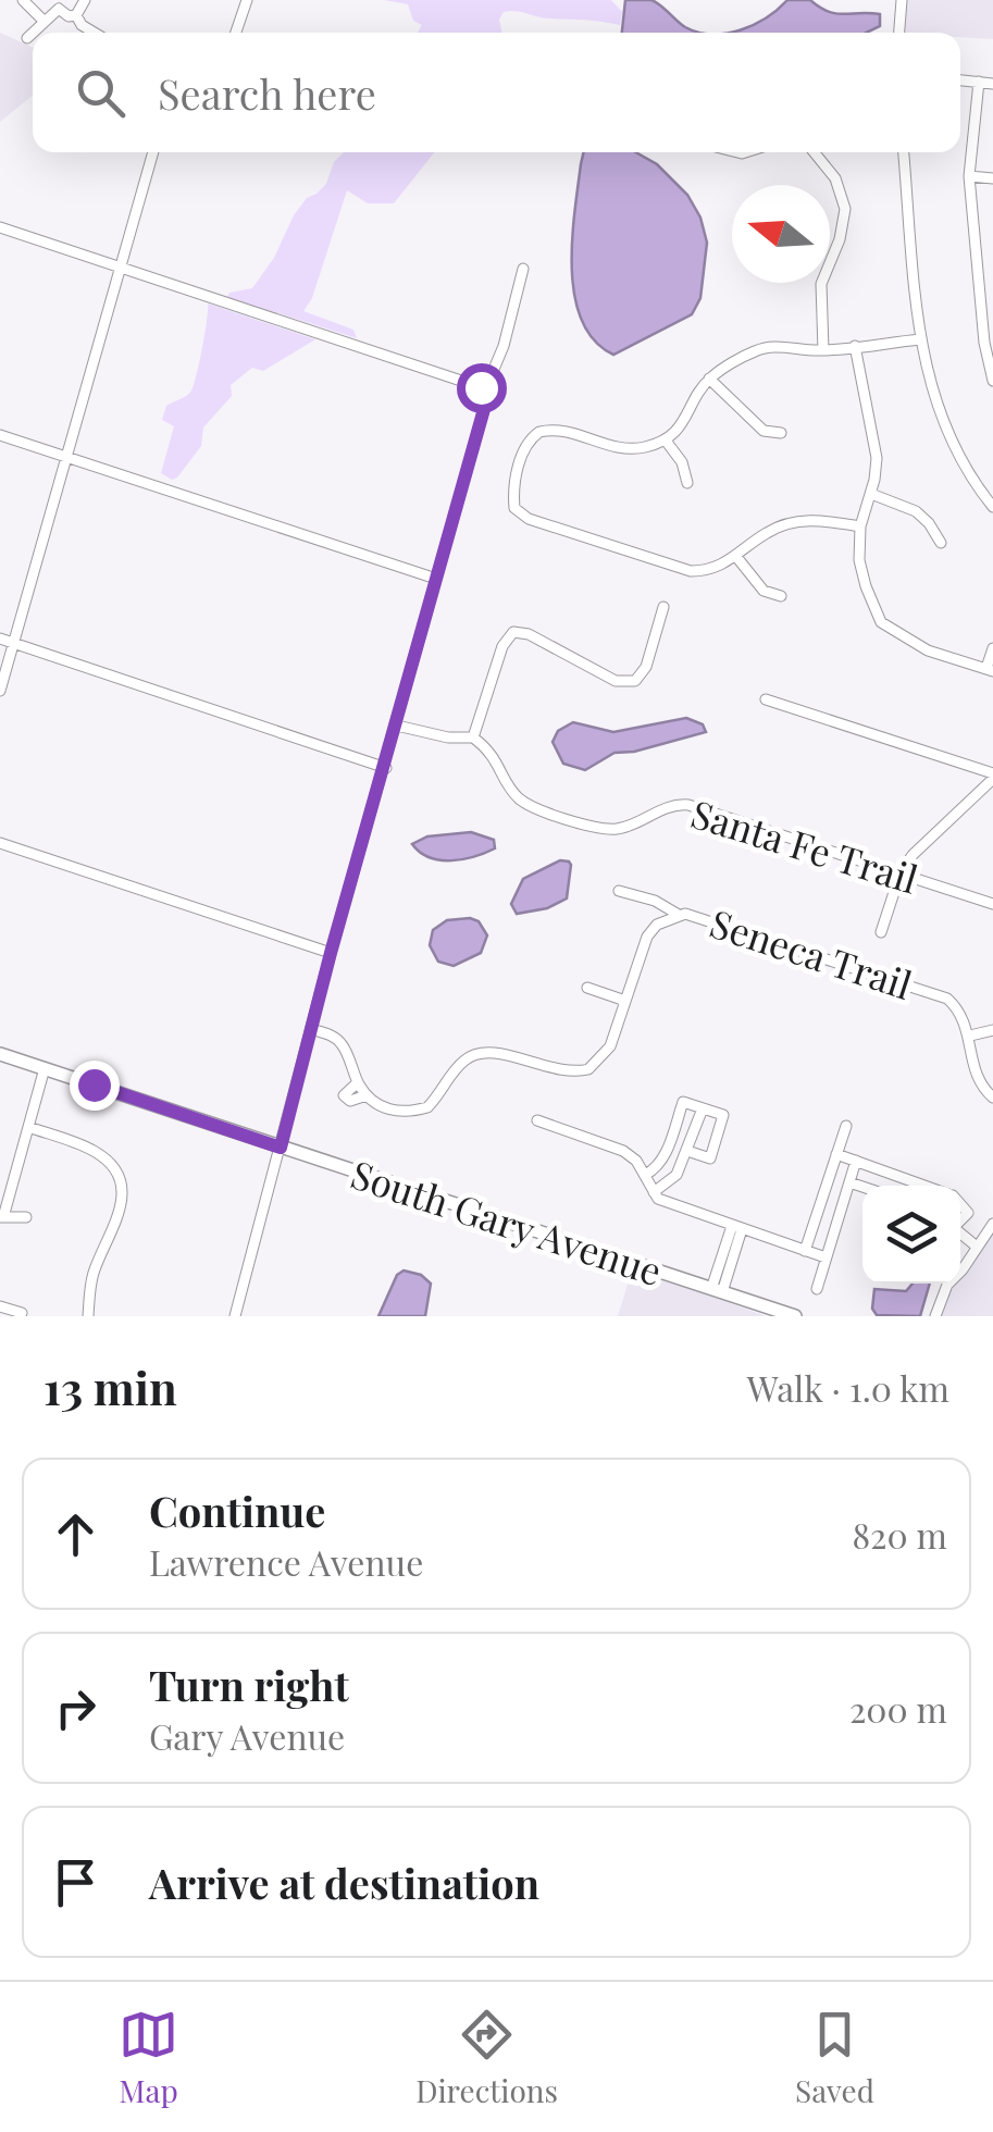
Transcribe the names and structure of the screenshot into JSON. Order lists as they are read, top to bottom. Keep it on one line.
{"streets":{"main road":["South Gary Avenue"],"street":["Santa Fe Trail","Seneca Trail"]},"north":"left","page":{"search":"Search here","heading":["13 min","Walk · 1.0 km"],"list":[["Continue","Lawrence Avenue","820 m"],["Turn right","Gary Avenue","200 m"],"Arrive at destination"],"nav":["Map","Directions","Saved"]}}
